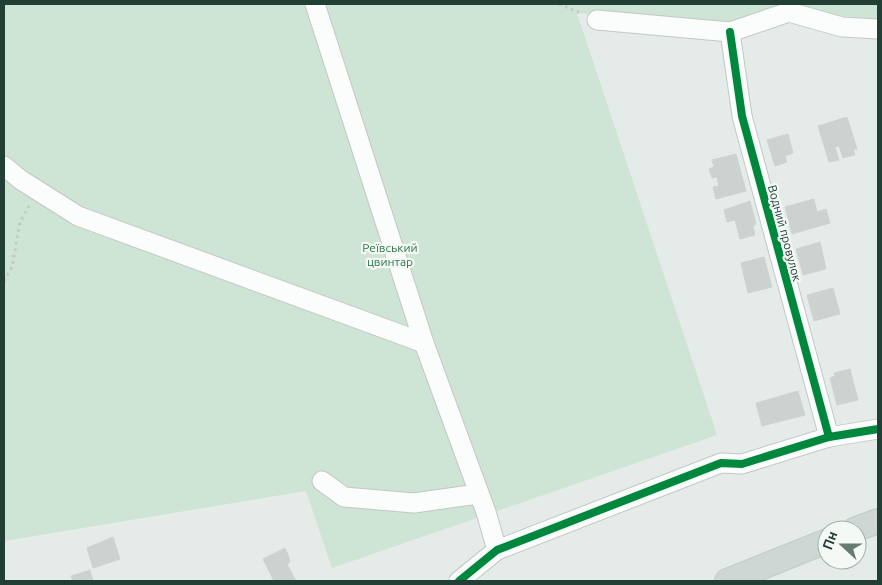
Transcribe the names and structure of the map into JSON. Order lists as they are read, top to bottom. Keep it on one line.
{"streets":{"street":["Водний провулок"]},"parks":["Реївський цвинтар"],"north":"left"}
